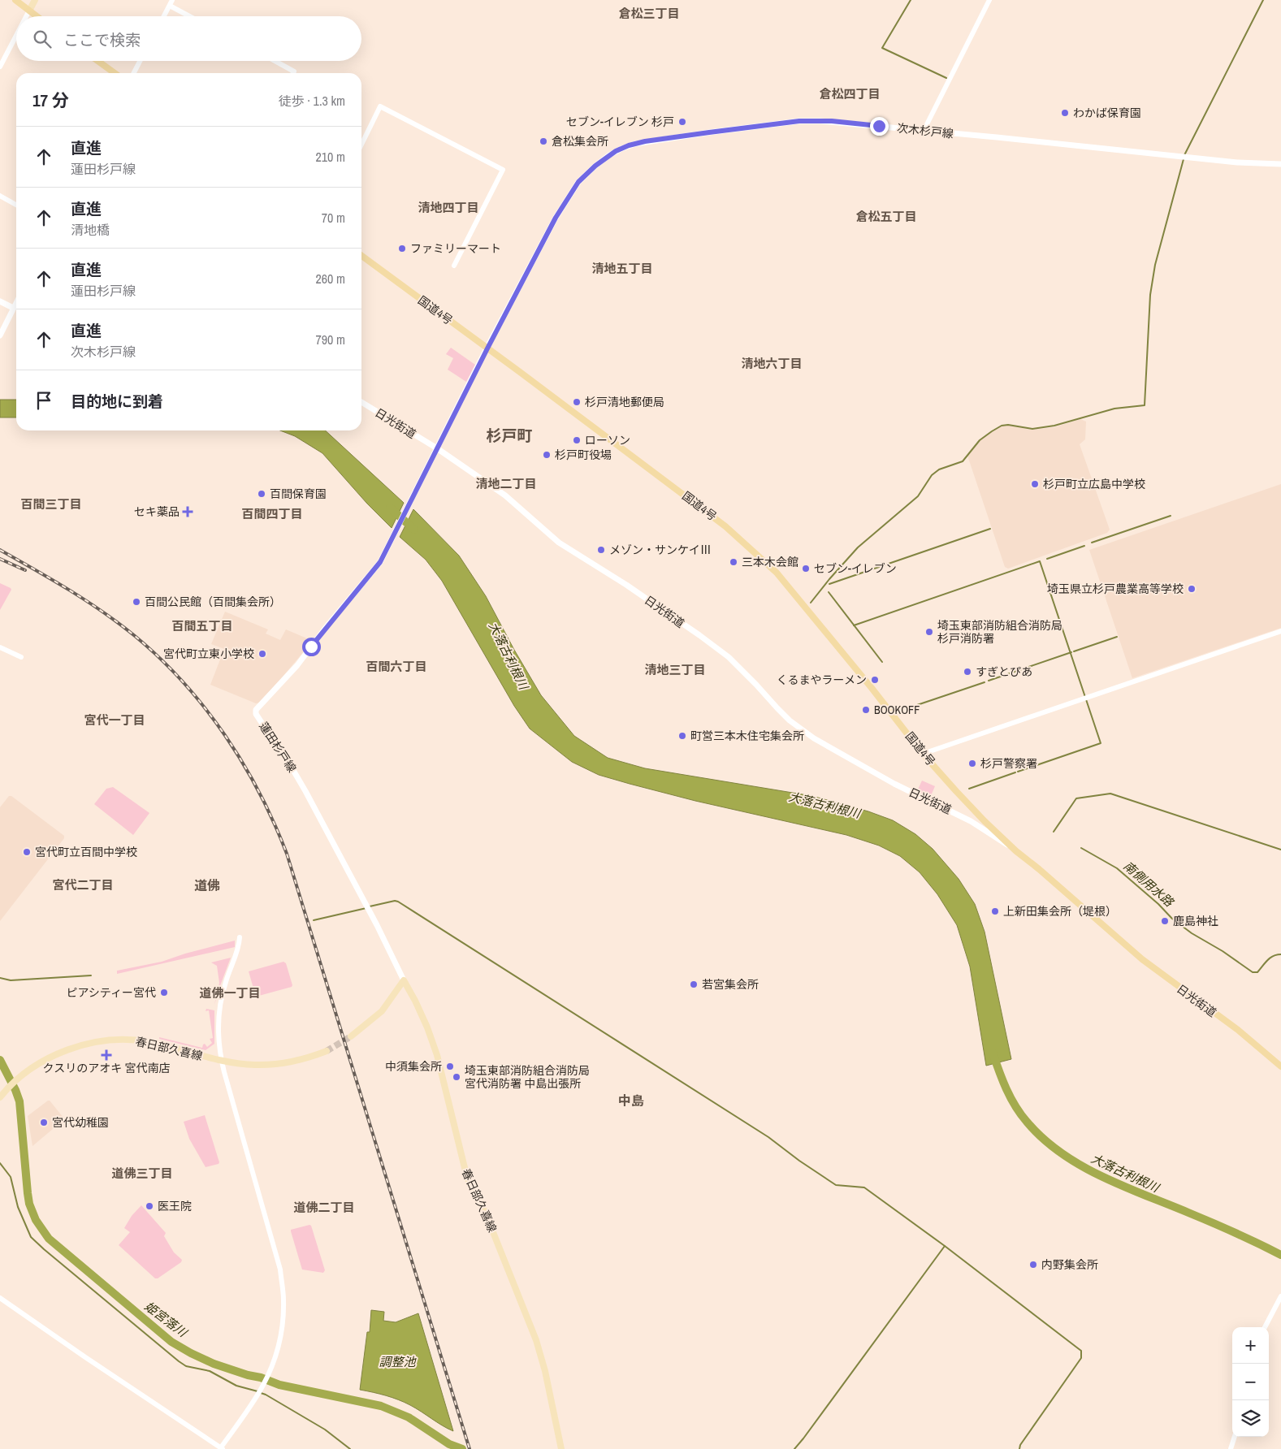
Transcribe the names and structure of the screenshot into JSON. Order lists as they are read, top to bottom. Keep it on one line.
{"streets":{"highway":["国道4号","日光街道"],"main road":["次木杉戸線","蓮田杉戸線","春日部久喜線"]},"crossings":[["次木杉戸線","国道4号"],["国道4号","日光街道"],["日光街道","蓮田杉戸線"],["蓮田杉戸線","春日部久喜線"]],"districts":["倉松三丁目","倉松四丁目","清地四丁目","倉松五丁目","清地五丁目","清地六丁目","杉戸町","清地二丁目","百間三丁目","百間四丁目","百間五丁目","百間六丁目","清地三丁目","宮代一丁目","宮代二丁目","道佛","道佛一丁目","中島","道佛三丁目","道佛二丁目"],"water":["大落古利根川","南側用水路","姫宮落川","調整池"],"places":{"other":["わかば保育園","セブン-イレブン 杉戸","倉松集会所","ファミリーマート","杉戸清地郵便局","ローソン","杉戸町役場","杉戸町立広島中学校","百間保育園","メゾン・サンケイⅢ","三本木会館","セブン-イレブン","埼玉県立杉戸農業高等学校","百間公民館（百間集会所）","埼玉東部消防組合消防局 杉戸消防署","宮代町立東小学校","すぎとぴあ","くるまやラーメン","BOOKOFF","町営三本木住宅集会所","杉戸警察署","宮代町立百間中学校","上新田集会所（堤根）","鹿島神社","若宮集会所","ピアシティー宮代","中須集会所","埼玉東部消防組合消防局 宮代消防署 中島出張所","宮代幼稚園","医王院","内野集会所"],"health":["セキ薬品","クスリのアオキ 宮代南店"]},"page":{"search":"ここで検索","heading":["17 分","徒歩 · 1.3 km"],"list":[["直進","蓮田杉戸線","210 m"],["直進","清地橋","70 m"],["直進","蓮田杉戸線","260 m"],["直進","次木杉戸線","790 m"],"目的地に到着"],"map_buttons":["+","−"]}}
